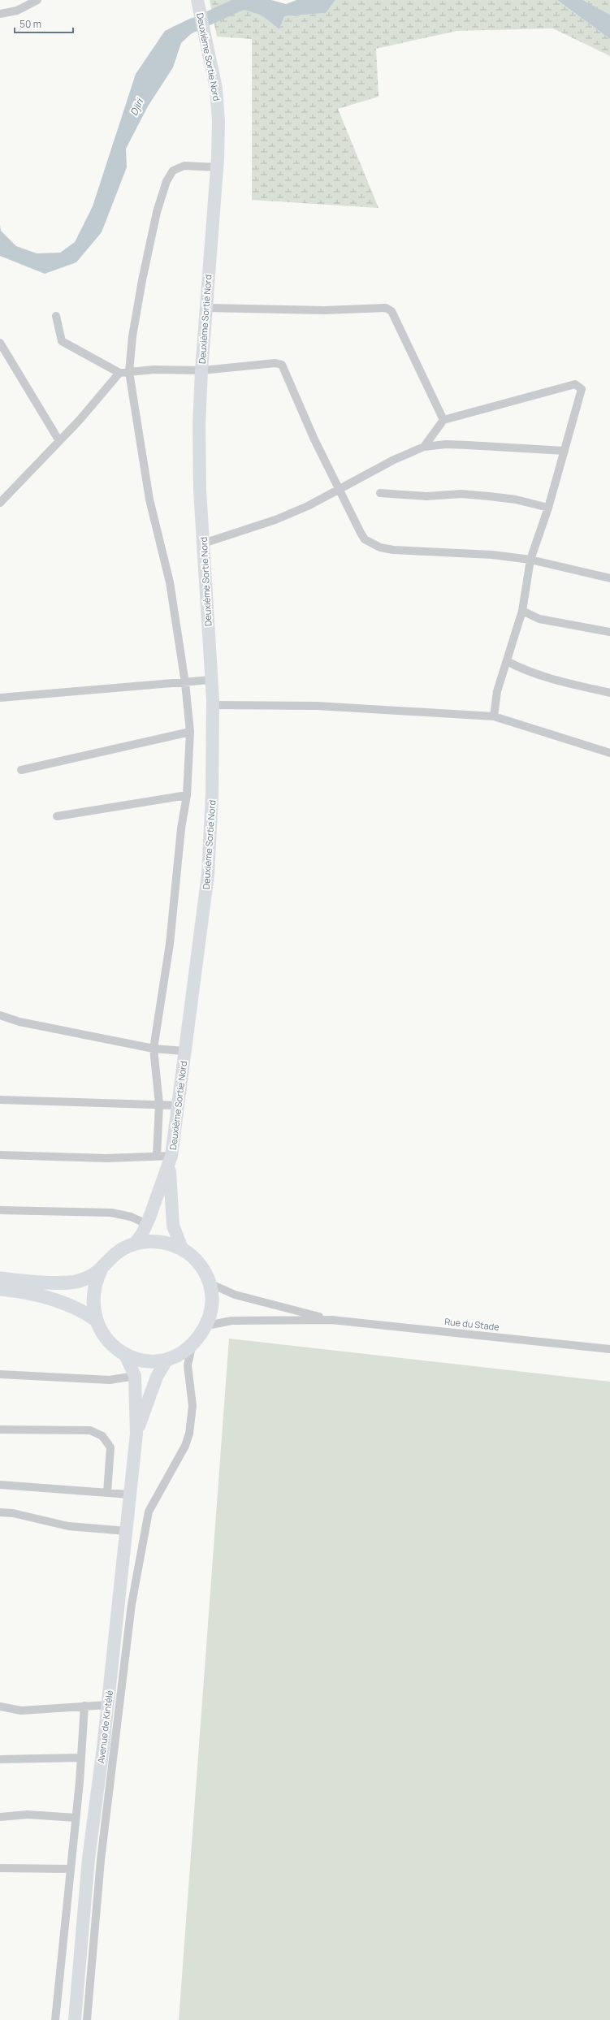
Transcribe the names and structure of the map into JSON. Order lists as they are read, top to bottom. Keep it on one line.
{"streets":{"main road":["Deuxième Sortie Nord","Avenue de Kintélé"],"street":["Rue du Stade"]},"water":["Djiri"],"scale_bar":"50 m"}
